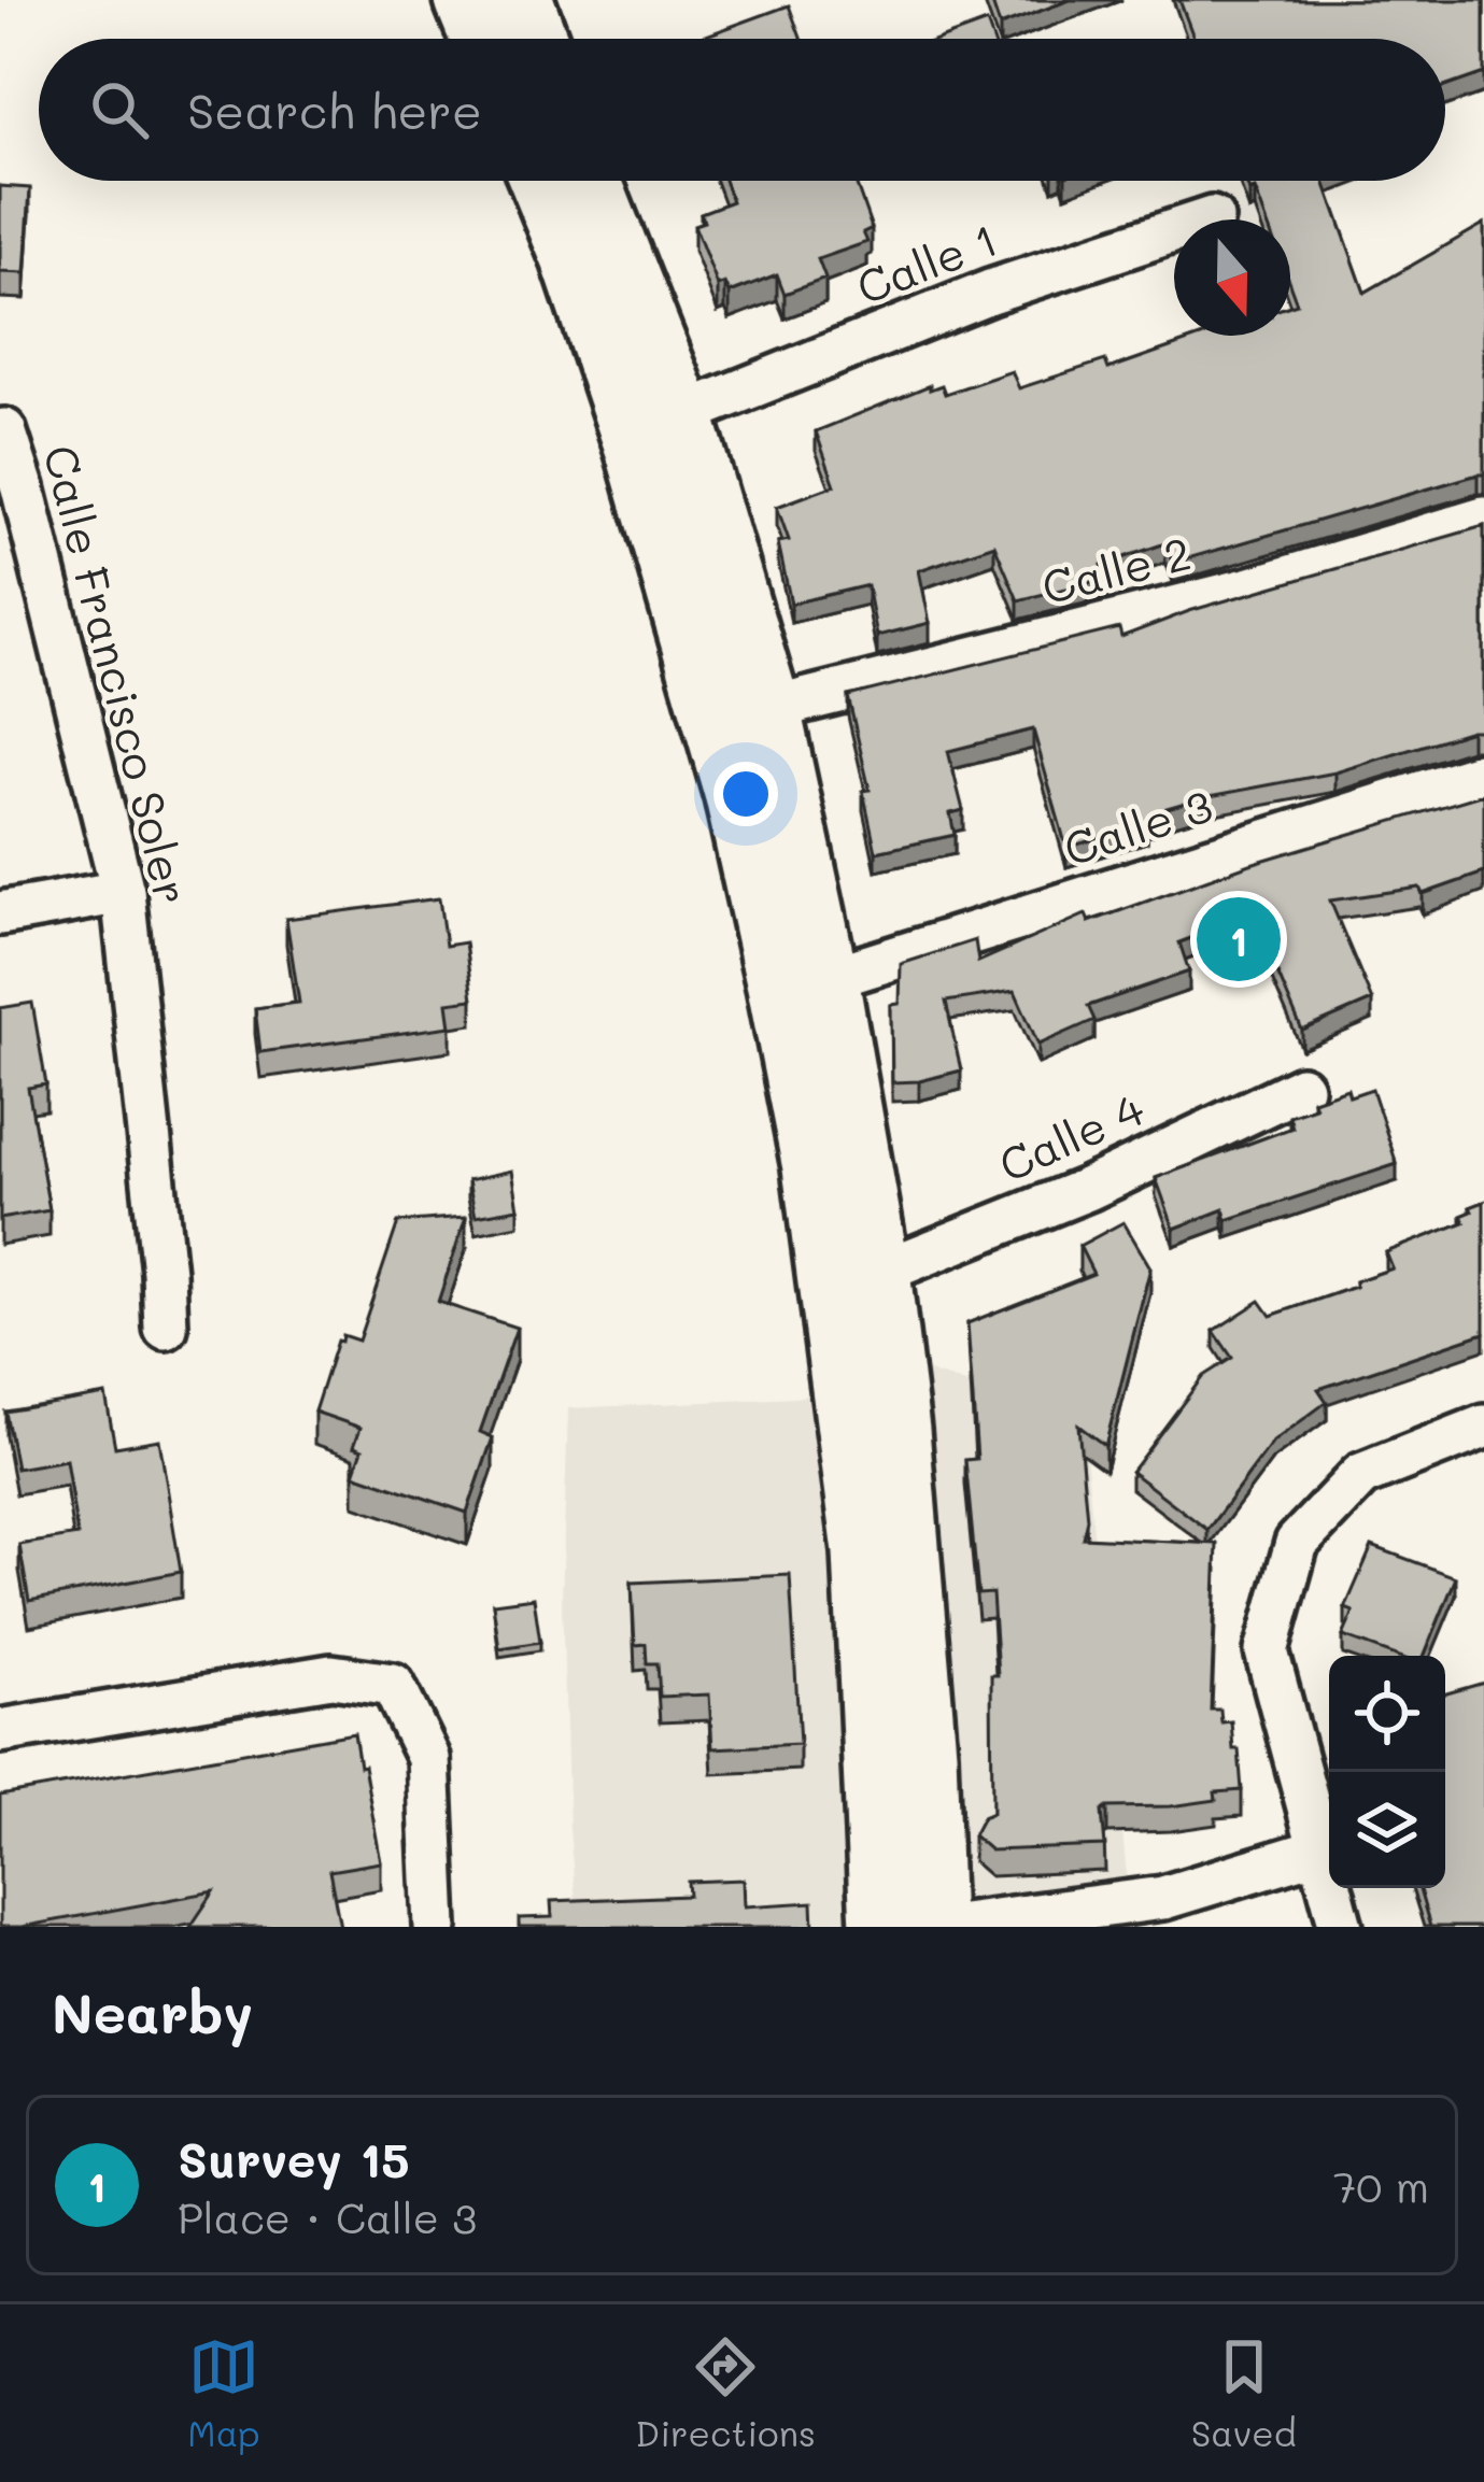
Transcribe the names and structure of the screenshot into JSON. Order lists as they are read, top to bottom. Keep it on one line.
{"streets":{"street":["Calle 1","Calle 2","Calle Francisco Soler","Calle 3","Calle 4"]},"north":"bottom","page":{"search":"Search here","pins":"1","heading":"Nearby","list":[{"mark":"1","name":"Survey 15","note":"Place · Calle 3","value":"70 m"}],"nav":["Map","Directions","Saved"]}}
